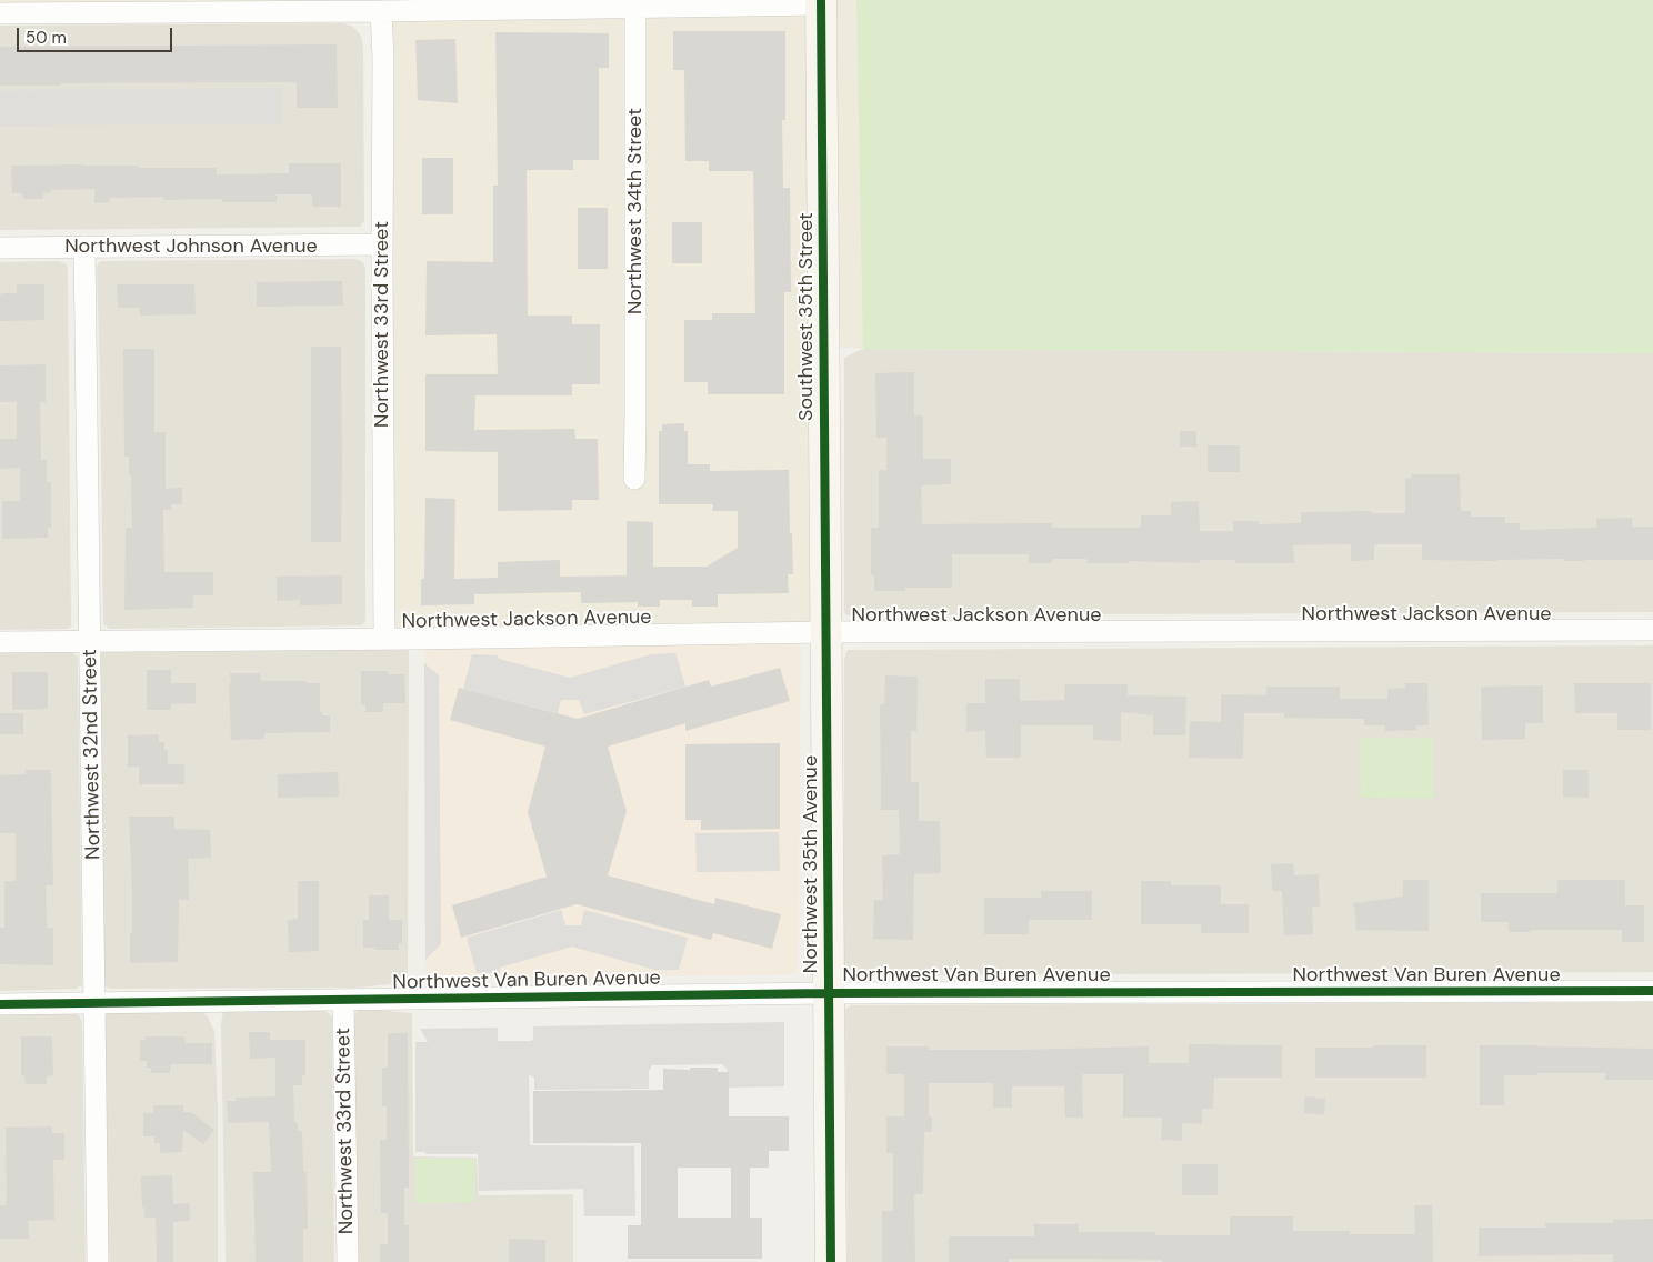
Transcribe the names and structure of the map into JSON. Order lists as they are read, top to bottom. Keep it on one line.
{"streets":{"main road":["Southwest 35th Street","Northwest 35th Avenue"],"street":["Northwest 34th Street","Northwest Johnson Avenue","Northwest 33rd Street","Northwest Jackson Avenue","Northwest 32nd Street","Northwest Van Buren Avenue"]},"crossings":[["Northwest Johnson Avenue","Northwest 33rd Street"],["Northwest Johnson Avenue","Northwest 32nd Street"],["Southwest 35th Street","Northwest Jackson Avenue"],["Southwest 35th Street","Northwest 35th Avenue"],["Northwest 33rd Street","Northwest Jackson Avenue"],["Northwest 33rd Street","Northwest Van Buren Avenue"],["Northwest Jackson Avenue","Northwest 32nd Street"],["Northwest Jackson Avenue","Northwest 35th Avenue"],["Northwest 32nd Street","Northwest Van Buren Avenue"],["Northwest 35th Avenue","Northwest Van Buren Avenue"]],"scale_bar":"50 m"}
